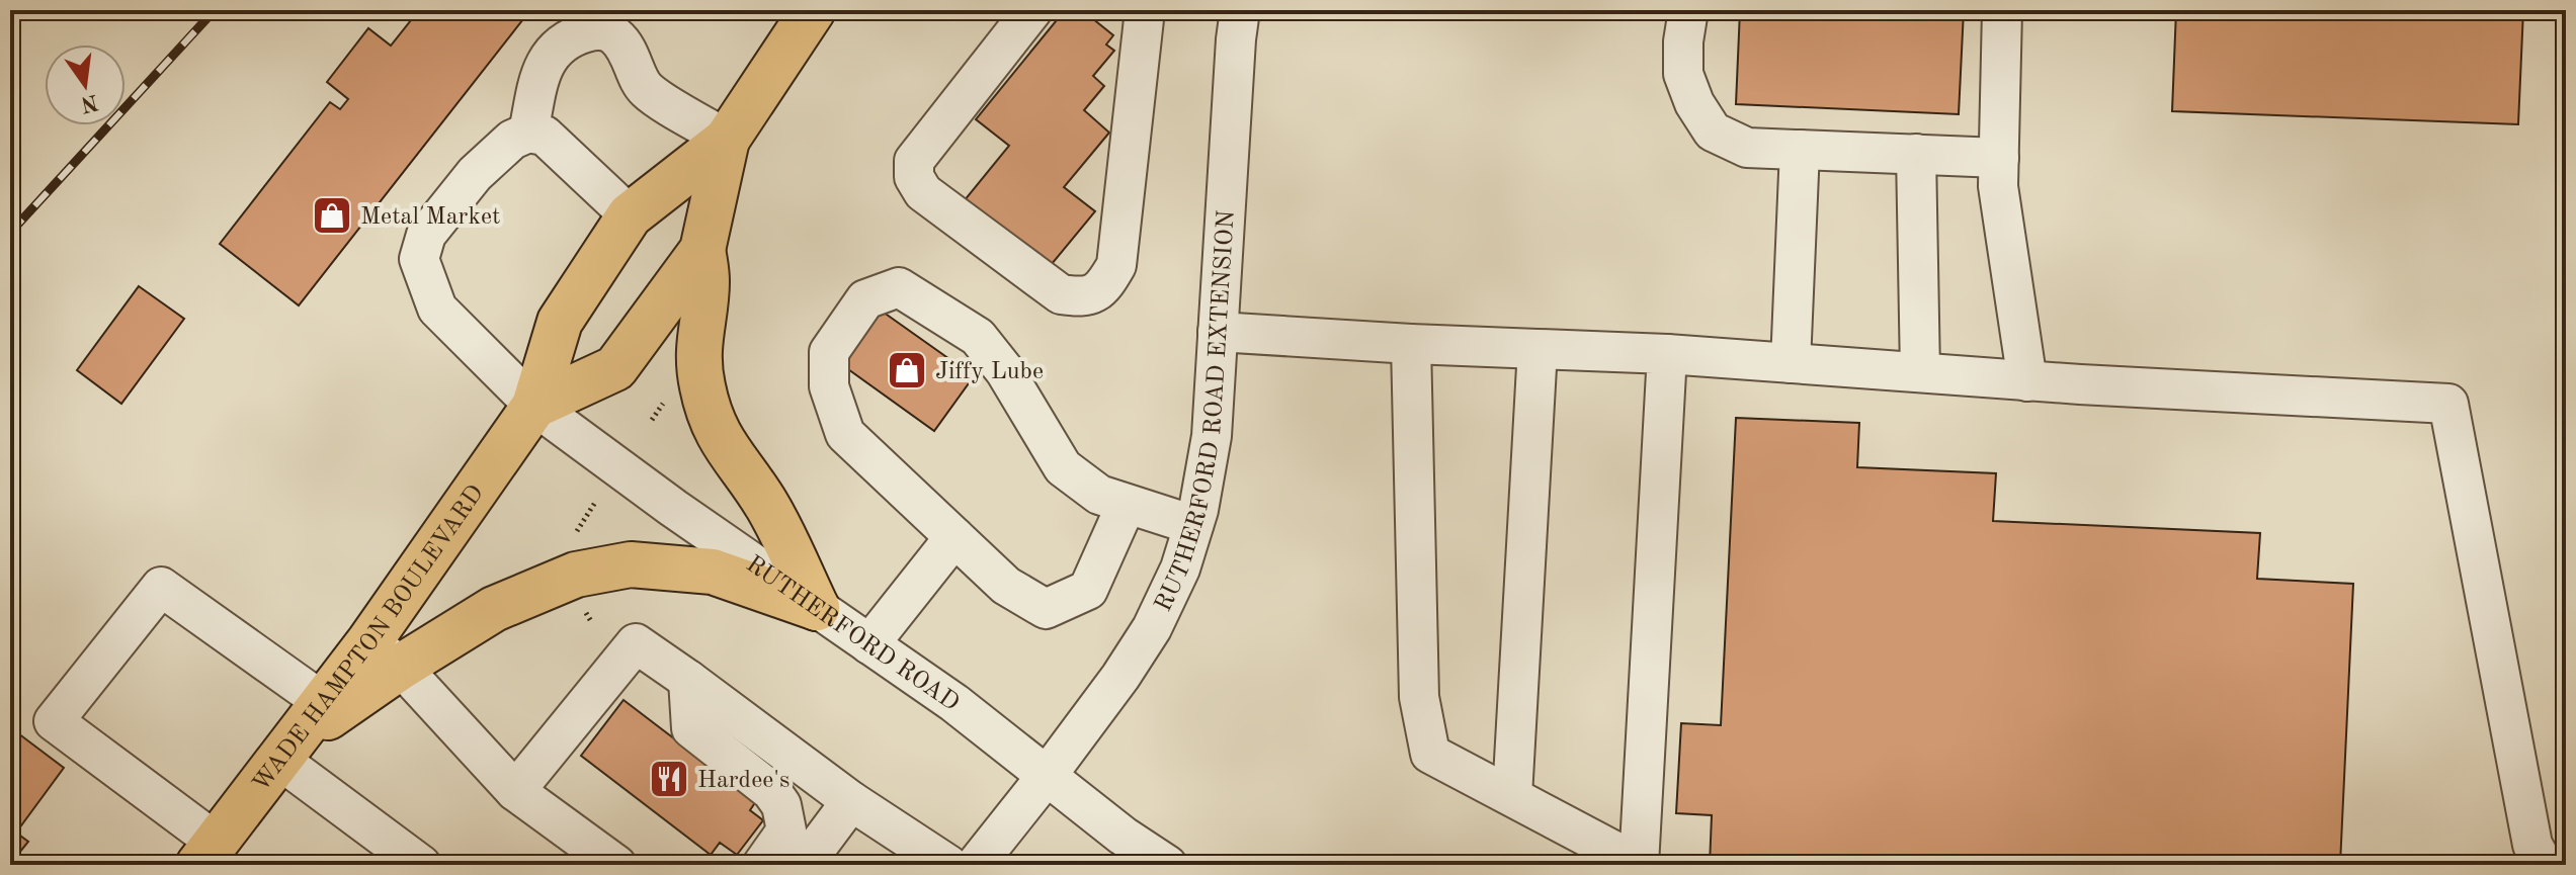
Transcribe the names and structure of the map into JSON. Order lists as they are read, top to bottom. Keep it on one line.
{"streets":{"main road":["WADE HAMPTON BOULEVARD"],"street":["RUTHERFORD ROAD EXTENSION","RUTHERFORD ROAD"]},"crossings":[["RUTHERFORD ROAD EXTENSION","RUTHERFORD ROAD"],["RUTHERFORD ROAD","WADE HAMPTON BOULEVARD"]],"places":{"shop":["Metal Market","Jiffy Lube"],"restaurant":["Hardee's"]},"north":"bottom"}
